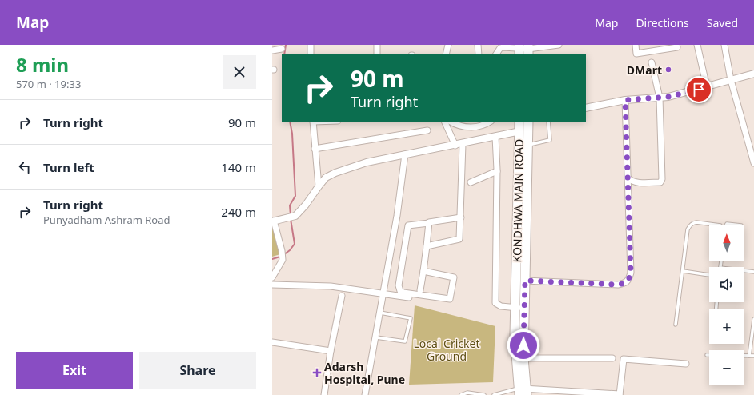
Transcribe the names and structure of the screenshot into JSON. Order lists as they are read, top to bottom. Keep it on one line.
{"streets":{"main road":["KONDHWA MAIN ROAD"]},"parks":["Local Cricket Ground"],"places":{"other":["DMart"],"health":["Adarsh Hospital, Pune"]},"north":"top","page":{"header":"Map","nav":["Map","Directions","Saved"],"heading":["8 min","570 m · 19:33"],"turn":["90 m","Turn right"],"list":[{"name":"Turn right","value":"90 m"},{"name":"Turn left","value":"140 m"},{"name":"Turn right","note":"Punyadham Ashram Road","value":"240 m"}],"map_buttons":["+","−"],"buttons":["Exit","Share"]}}
